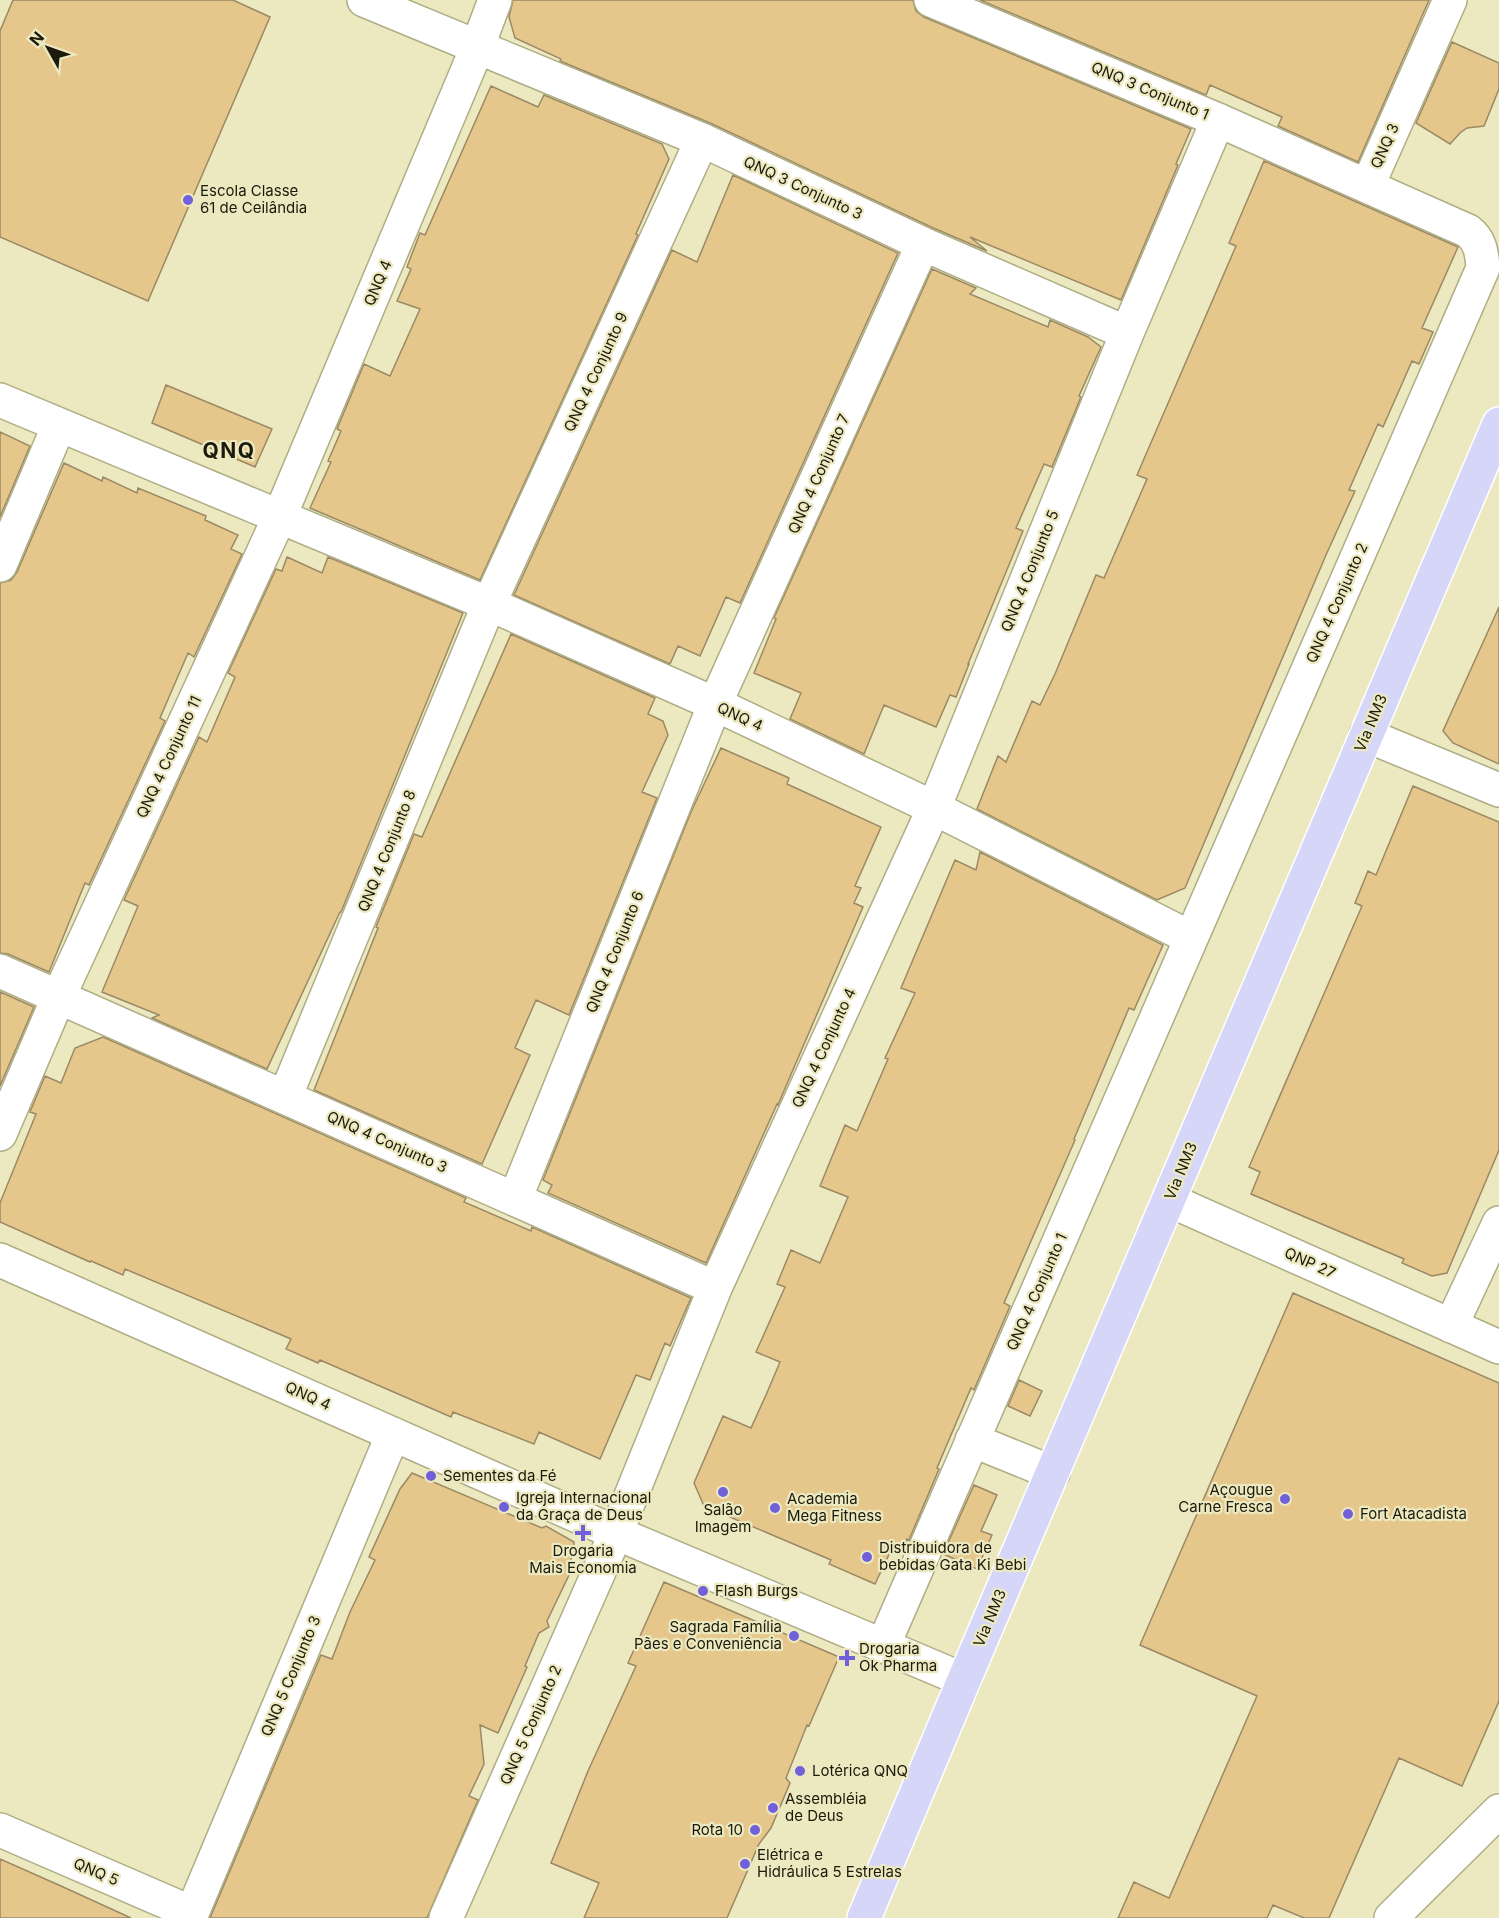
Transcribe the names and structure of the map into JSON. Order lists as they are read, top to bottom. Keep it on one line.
{"streets":{"main road":["Via NM3"],"street":["QNQ 3 Conjunto 1","QNQ 3","QNQ 3 Conjunto 3","QNQ 4","QNQ 4 Conjunto 9","QNQ 4 Conjunto 7","QNQ 4 Conjunto 5","QNQ 4 Conjunto 2","QNQ 4 Conjunto 11","QNQ 4 Conjunto 8","QNQ 4 Conjunto 6","QNQ 4 Conjunto 4","QNQ 4 Conjunto 3","QNP 27","QNQ 4 Conjunto 1","QNQ 5 Conjunto 3","QNQ 5 Conjunto 2","QNQ 5"]},"crossings":[["QNQ 3 Conjunto 1","QNQ 3"],["QNQ 3","QNQ 4 Conjunto 2"],["QNQ 3 Conjunto 3","QNQ 4"],["QNQ 3 Conjunto 3","QNQ 4 Conjunto 9"],["QNQ 3 Conjunto 3","QNQ 4 Conjunto 7"],["QNQ 3 Conjunto 3","QNQ 4 Conjunto 5"],["QNQ 4","QNQ 4 Conjunto 9"],["QNQ 4","QNQ 4 Conjunto 7"],["QNQ 4","QNQ 4 Conjunto 5"],["QNQ 4","QNQ 4 Conjunto 2"],["QNQ 4","Via NM3"],["QNQ 4","QNQ 4 Conjunto 11"],["QNQ 4","QNQ 4 Conjunto 8"],["QNQ 4","QNQ 4 Conjunto 6"],["QNQ 4","QNQ 4 Conjunto 4"],["QNQ 4","QNQ 4 Conjunto 1"],["QNQ 4","QNQ 5 Conjunto 3"],["QNQ 4","QNQ 5 Conjunto 2"],["QNQ 4 Conjunto 9","QNQ 4 Conjunto 8"],["QNQ 4 Conjunto 7","QNQ 4 Conjunto 6"],["QNQ 4 Conjunto 5","QNQ 4 Conjunto 4"],["QNQ 4 Conjunto 2","QNQ 4 Conjunto 1"],["Via NM3","QNP 27"],["QNQ 4 Conjunto 11","QNQ 4 Conjunto 3"],["QNQ 4 Conjunto 8","QNQ 4 Conjunto 3"],["QNQ 4 Conjunto 6","QNQ 4 Conjunto 3"],["QNQ 4 Conjunto 4","QNQ 4 Conjunto 3"],["QNQ 5 Conjunto 3","QNQ 5"]],"districts":["QNQ"],"places":{"other":["Escola Classe 61 de Ceilândia","Sementes da Fé","Salão Imagem","Açougue Carne Fresca","Igreja Internacional da Graça de Deus","Academia Mega Fitness","Fort Atacadista","Distribuidora de bebidas Gata Ki Bebi","Flash Burgs","Sagrada Família Pães e Conveniência","Lotérica QNQ","Assembléia de Deus","Rota 10","Elétrica e Hidráulica 5 Estrelas"],"health":["Drogaria Mais Economia","Drogaria Ok Pharma"]},"north":"top left"}
